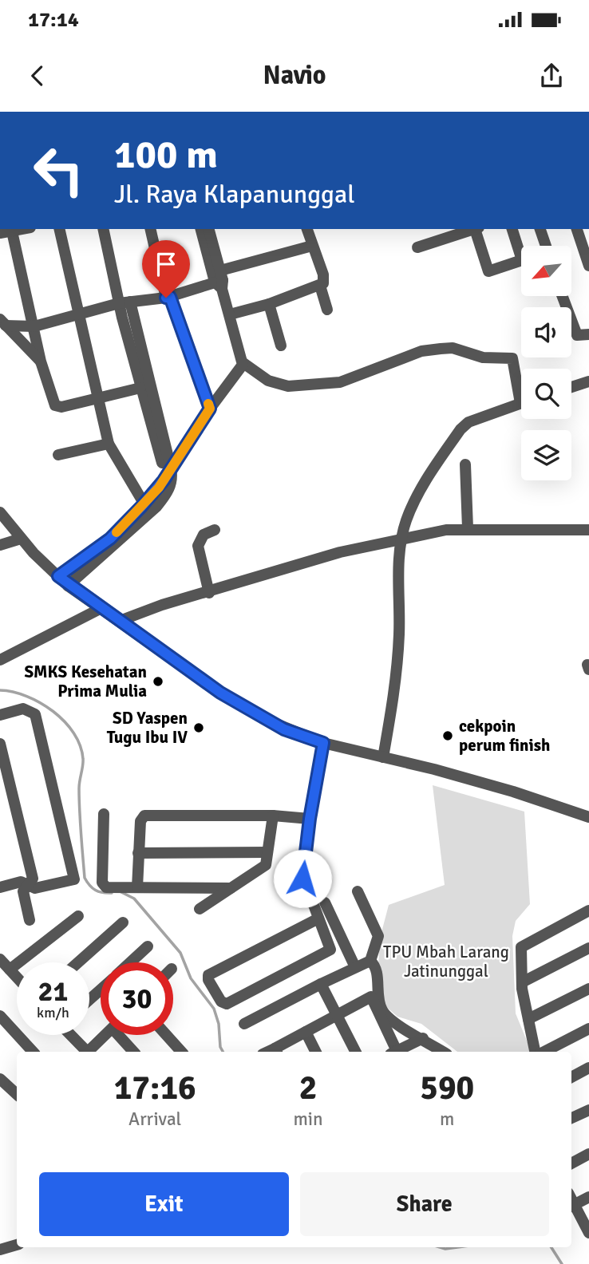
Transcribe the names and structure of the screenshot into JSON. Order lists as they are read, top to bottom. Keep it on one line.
{"parks":["TPU Mbah Larang Jatinunggal"],"places":["SMKS Kesehatan Prima Mulia","SD Yaspen Tugu Ibu IV","cekpoin perum finish"],"north":"bottom left","page":{"status":"17:14","header":"Navio","turn":["100 m","Jl. Raya Klapanunggal"],"speed":"21 km/h","limit":"30","eta":["17:16","Arrival","2","min","590","m"],"buttons":["Exit","Share"]}}
